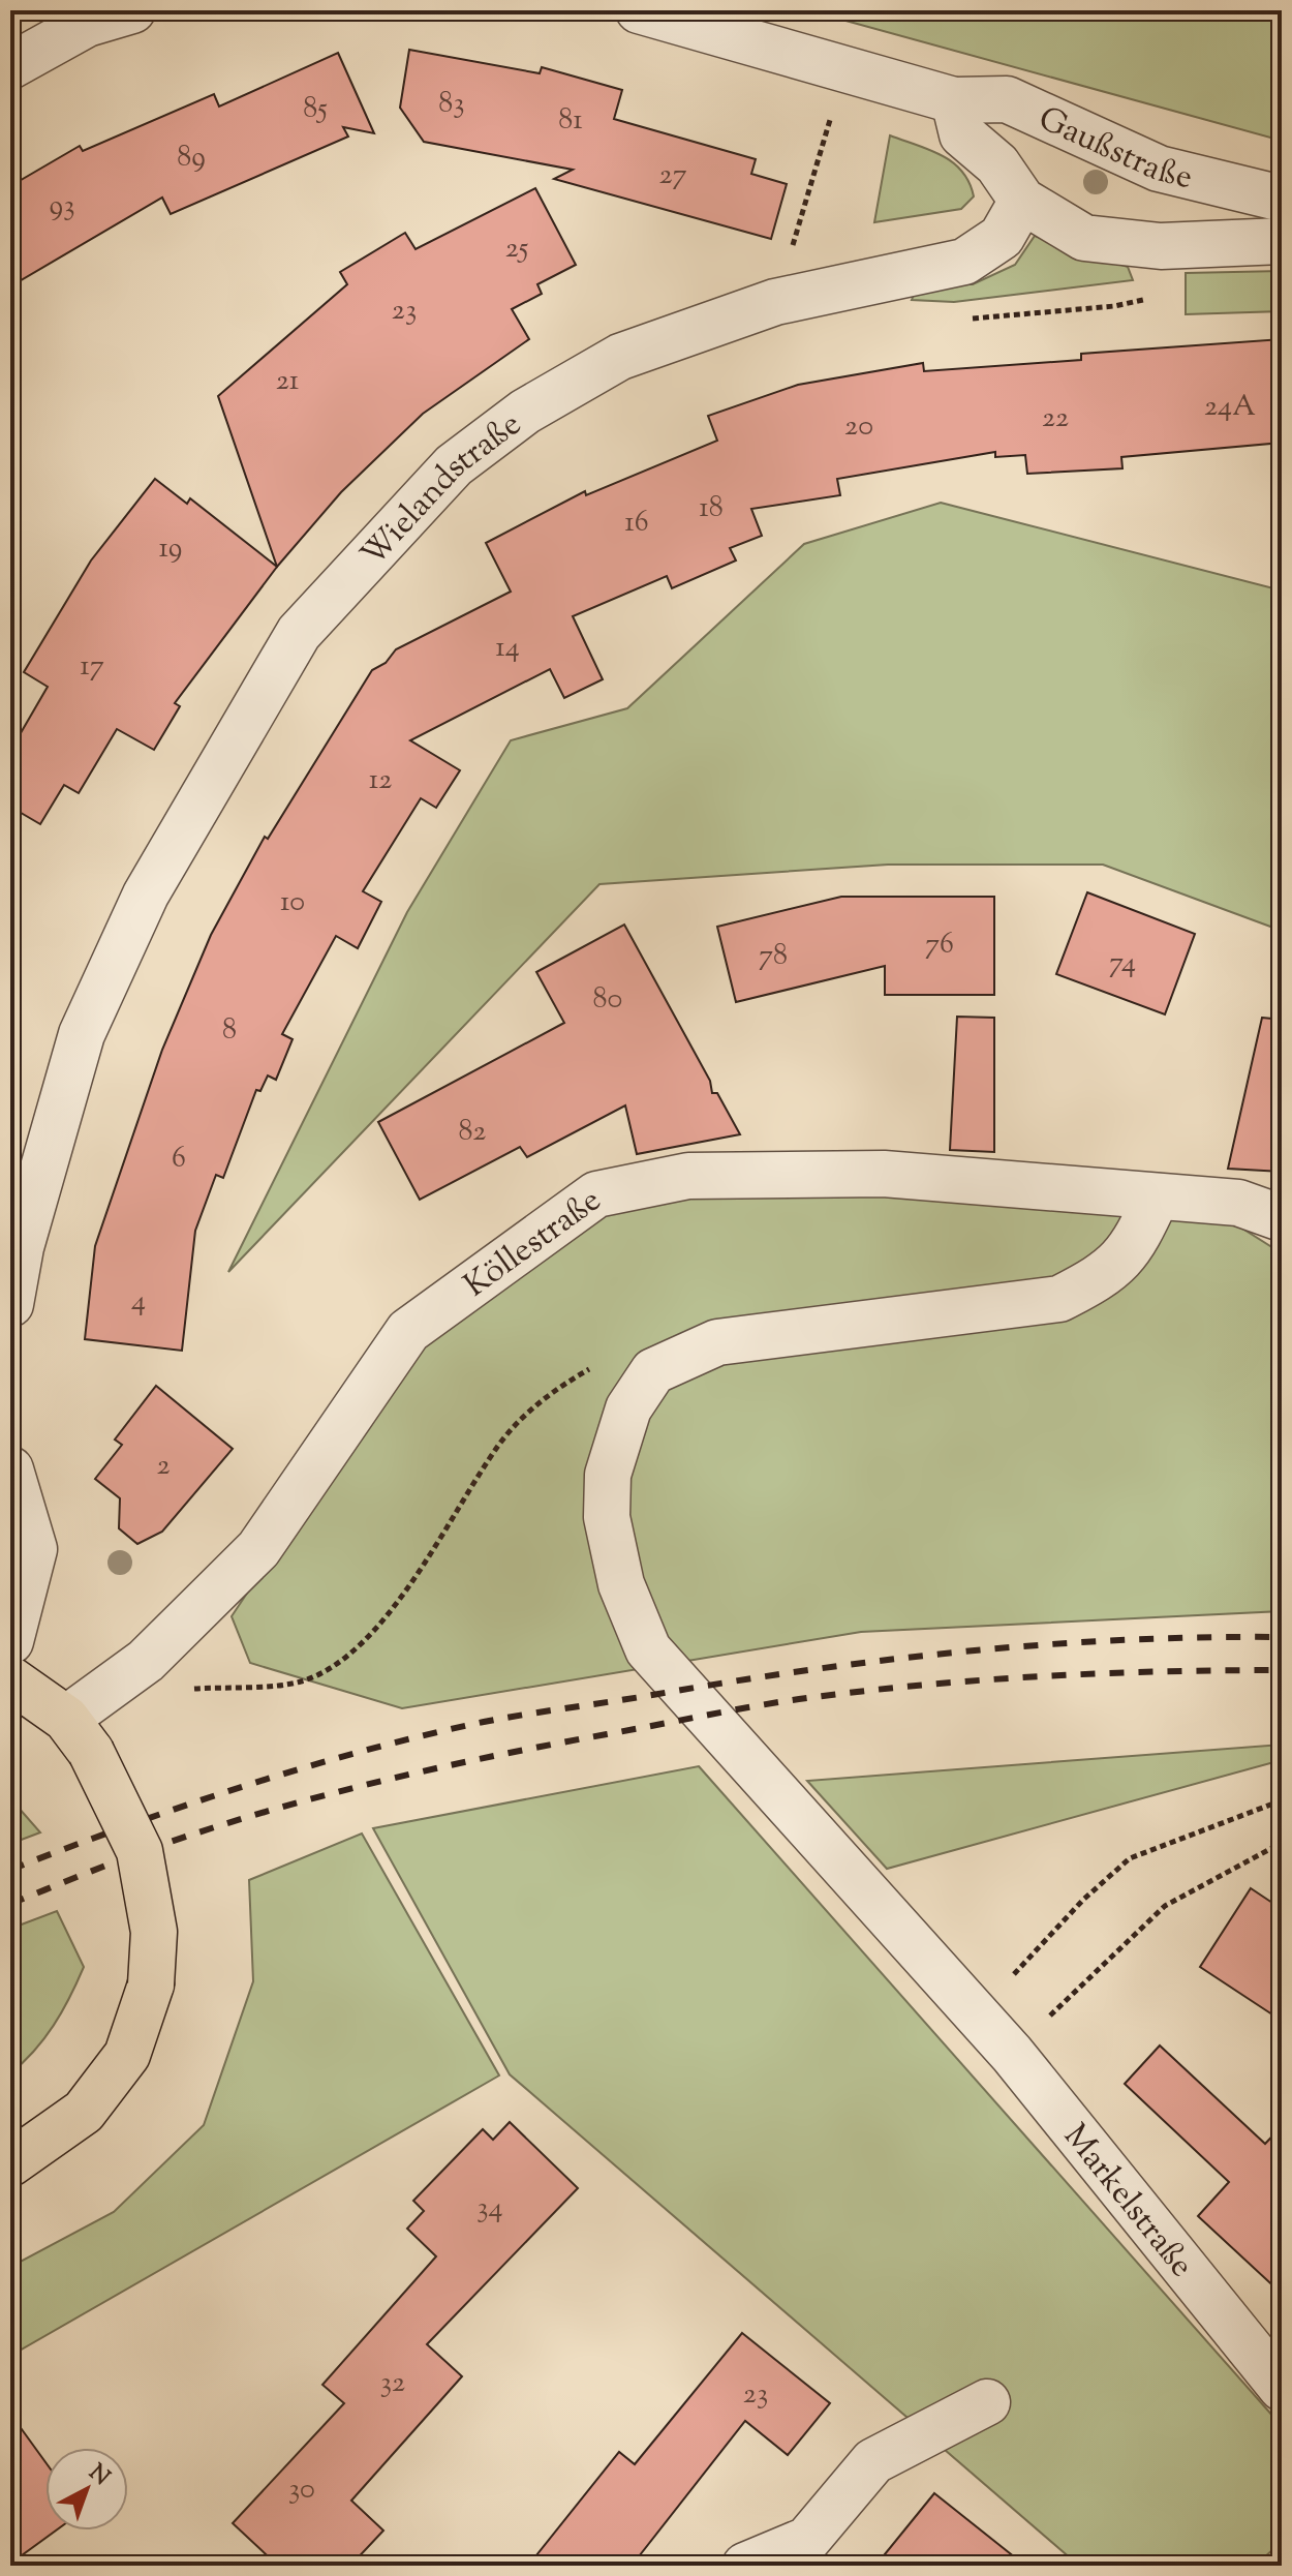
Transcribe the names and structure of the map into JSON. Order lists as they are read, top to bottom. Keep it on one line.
{"streets":{"street":["Gaußstraße","Wielandstraße","Köllestraße","Markelstraße"]},"crossings":[["Gaußstraße","Wielandstraße"],["Köllestraße","Markelstraße"]],"house_numbers":["83","85","81","89","27","93","25","23","21","24A","22","20","18","16","19","14","17","12","10","76","78","74","80","8","82","6","4","2","34","32","23","30"],"north":"top right"}
